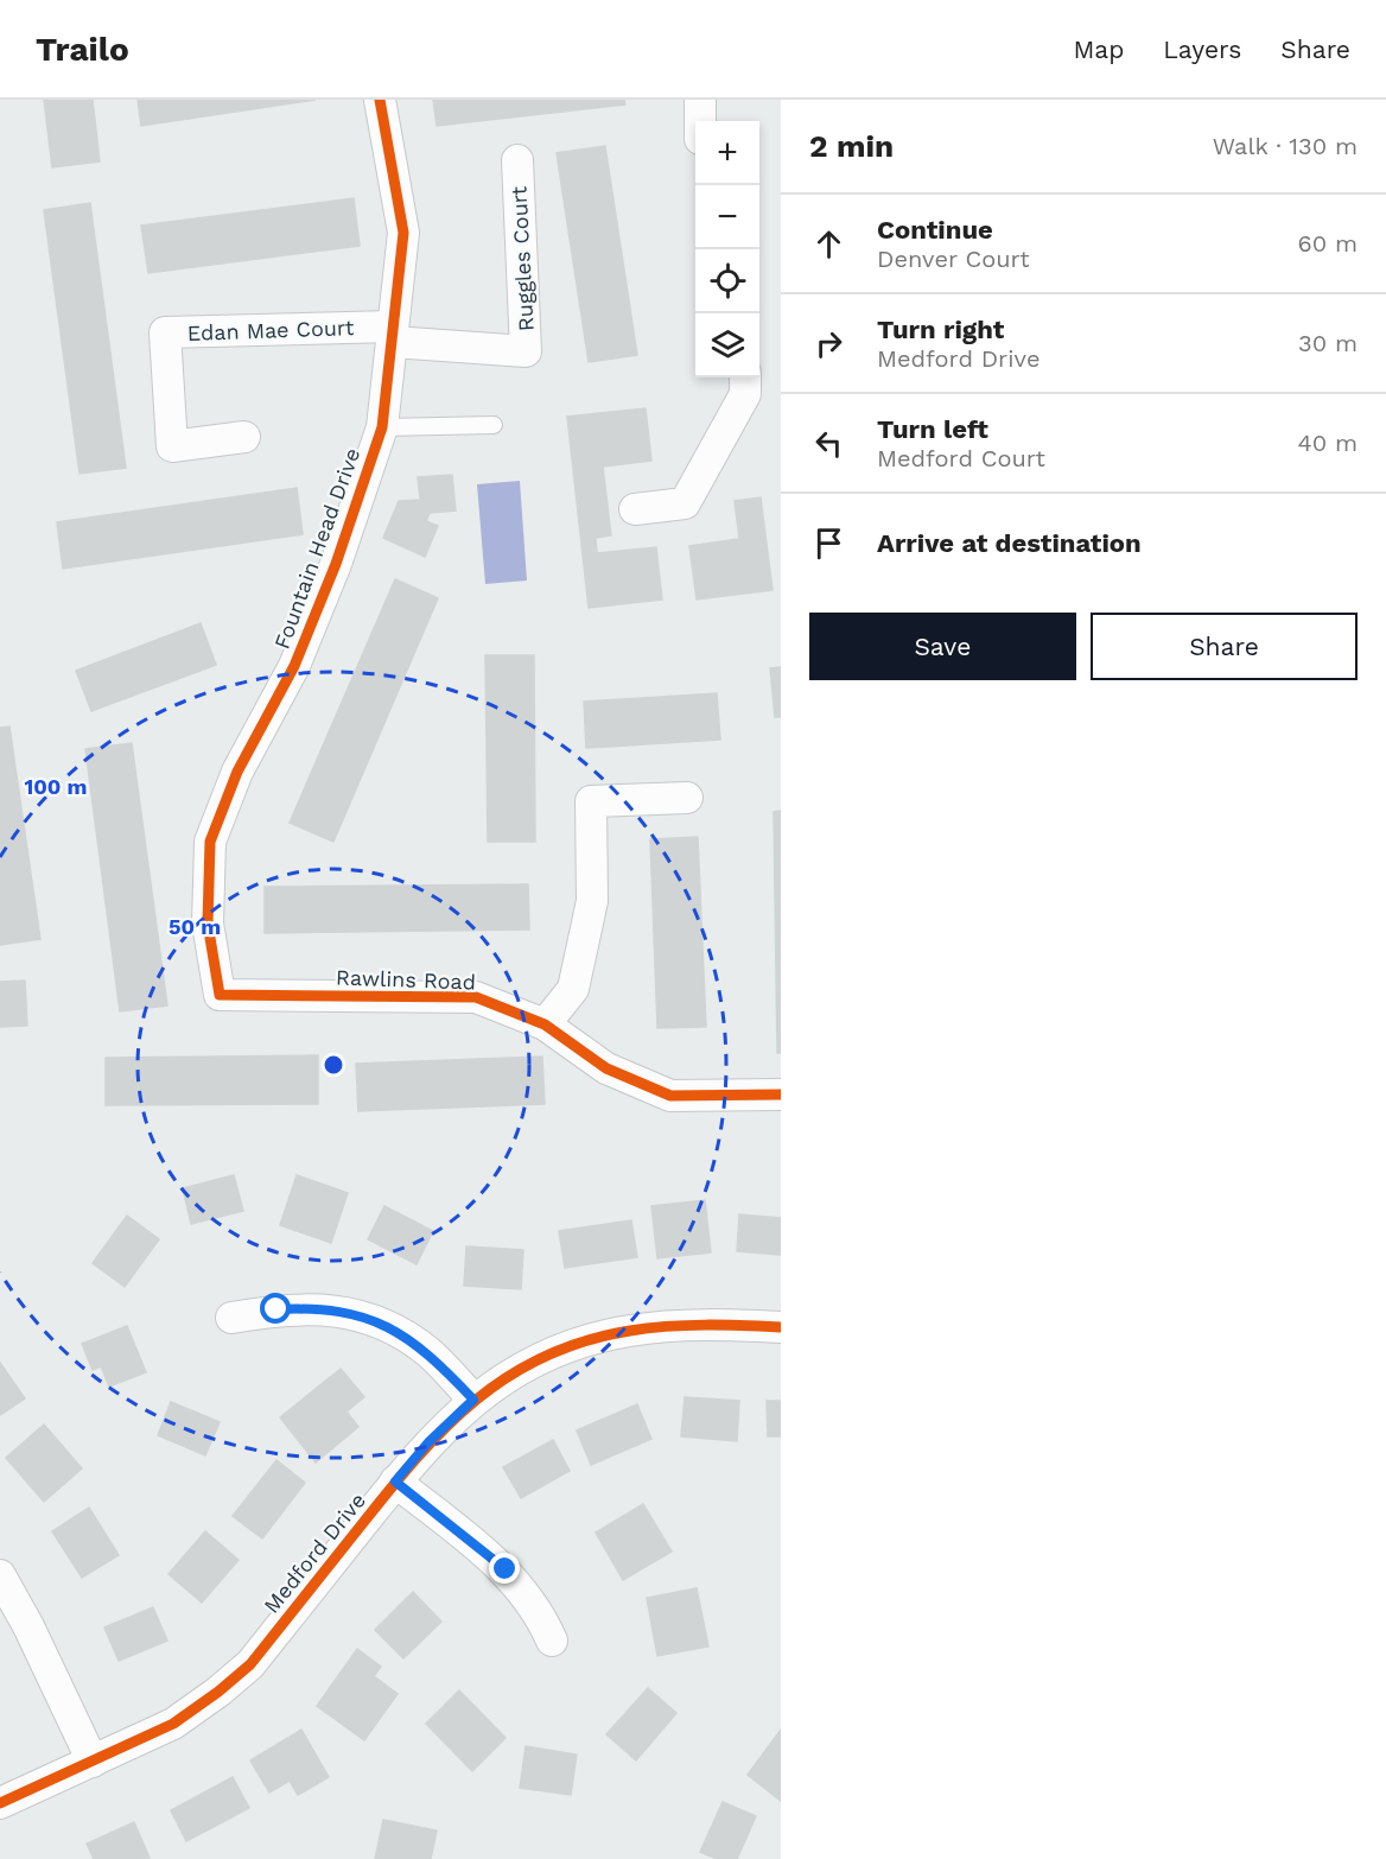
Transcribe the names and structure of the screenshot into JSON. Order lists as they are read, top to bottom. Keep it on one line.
{"streets":{"street":["Ruggles Court","Edan Mae Court","Fountain Head Drive","Rawlins Road","Medford Drive"]},"crossings":[["Ruggles Court","Edan Mae Court"],["Ruggles Court","Fountain Head Drive"],["Edan Mae Court","Fountain Head Drive"],["Fountain Head Drive","Rawlins Road"]],"page":{"header":"Trailo","nav":["Map","Layers","Share"],"heading":["2 min","Walk · 130 m"],"map_buttons":["+","−"],"list":[["Continue","Denver Court","60 m"],["Turn right","Medford Drive","30 m"],["Turn left","Medford Court","40 m"],"Arrive at destination"],"buttons":["Save","Share"]},"rings":["100 m","50 m"]}
